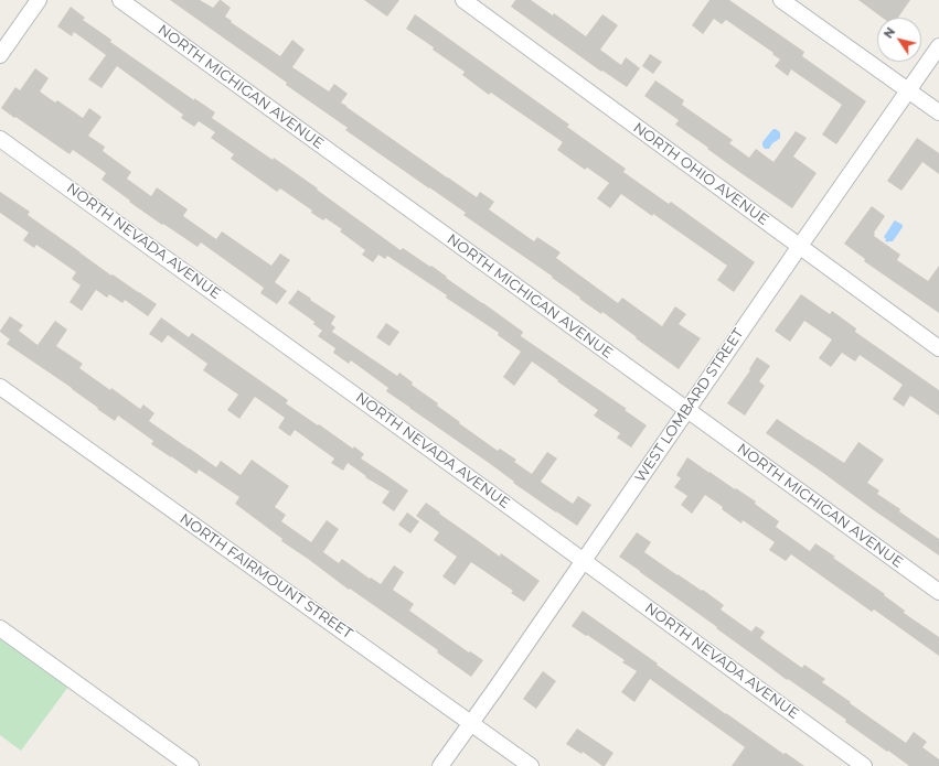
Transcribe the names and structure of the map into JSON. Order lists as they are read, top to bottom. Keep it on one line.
{"streets":{"street":["NORTH MICHIGAN AVENUE","NORTH OHIO AVENUE","NORTH NEVADA AVENUE","WEST LOMBARD STREET","NORTH FAIRMOUNT STREET"]},"crossings":[["NORTH MICHIGAN AVENUE","WEST LOMBARD STREET"],["NORTH OHIO AVENUE","WEST LOMBARD STREET"],["NORTH NEVADA AVENUE","WEST LOMBARD STREET"],["WEST LOMBARD STREET","NORTH FAIRMOUNT STREET"]],"north":"top left"}
